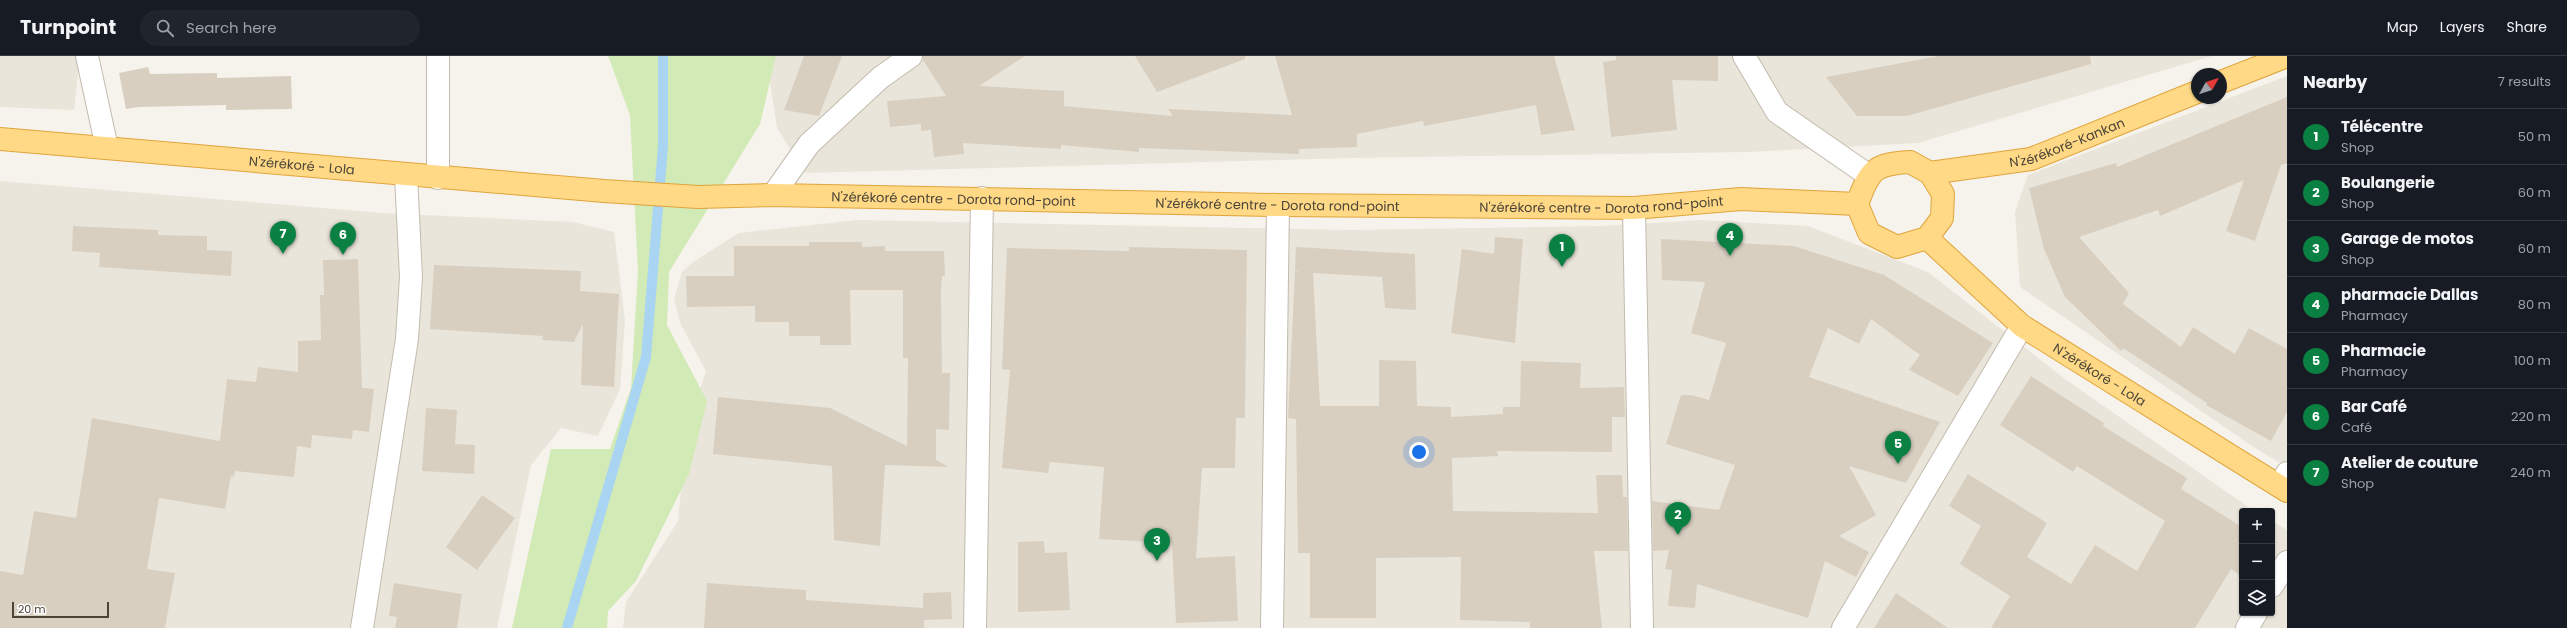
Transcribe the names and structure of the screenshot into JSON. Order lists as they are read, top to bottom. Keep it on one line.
{"streets":{"highway":["N'zérékoré-Kankan","N'zérékoré - Lola","N'zérékoré centre - Dorota rond-point"]},"crossings":[["N'zérékoré-Kankan","N'zérékoré - Lola"],["N'zérékoré-Kankan","N'zérékoré centre - Dorota rond-point"],["N'zérékoré - Lola","N'zérékoré centre - Dorota rond-point"]],"scale_bar":"20 m","north":"top right","page":{"header":"Turnpoint","search":"Search here","nav":["Map","Layers","Share"],"heading":["Nearby","7 results"],"list":[{"mark":"1","name":"Télécentre","note":"Shop","value":"50 m"},{"mark":"2","name":"Boulangerie","note":"Shop","value":"60 m"},{"mark":"3","name":"Garage de motos","note":"Shop","value":"60 m"},{"mark":"4","name":"pharmacie Dallas","note":"Pharmacy","value":"80 m"},{"mark":"5","name":"Pharmacie","note":"Pharmacy","value":"100 m"},{"mark":"6","name":"Bar Café","note":"Café","value":"220 m"},{"mark":"7","name":"Atelier de couture","note":"Shop","value":"240 m"}],"pins":["7","6","4","1","5","2","3"],"map_buttons":["+","−"],"scale":"20 m"}}
